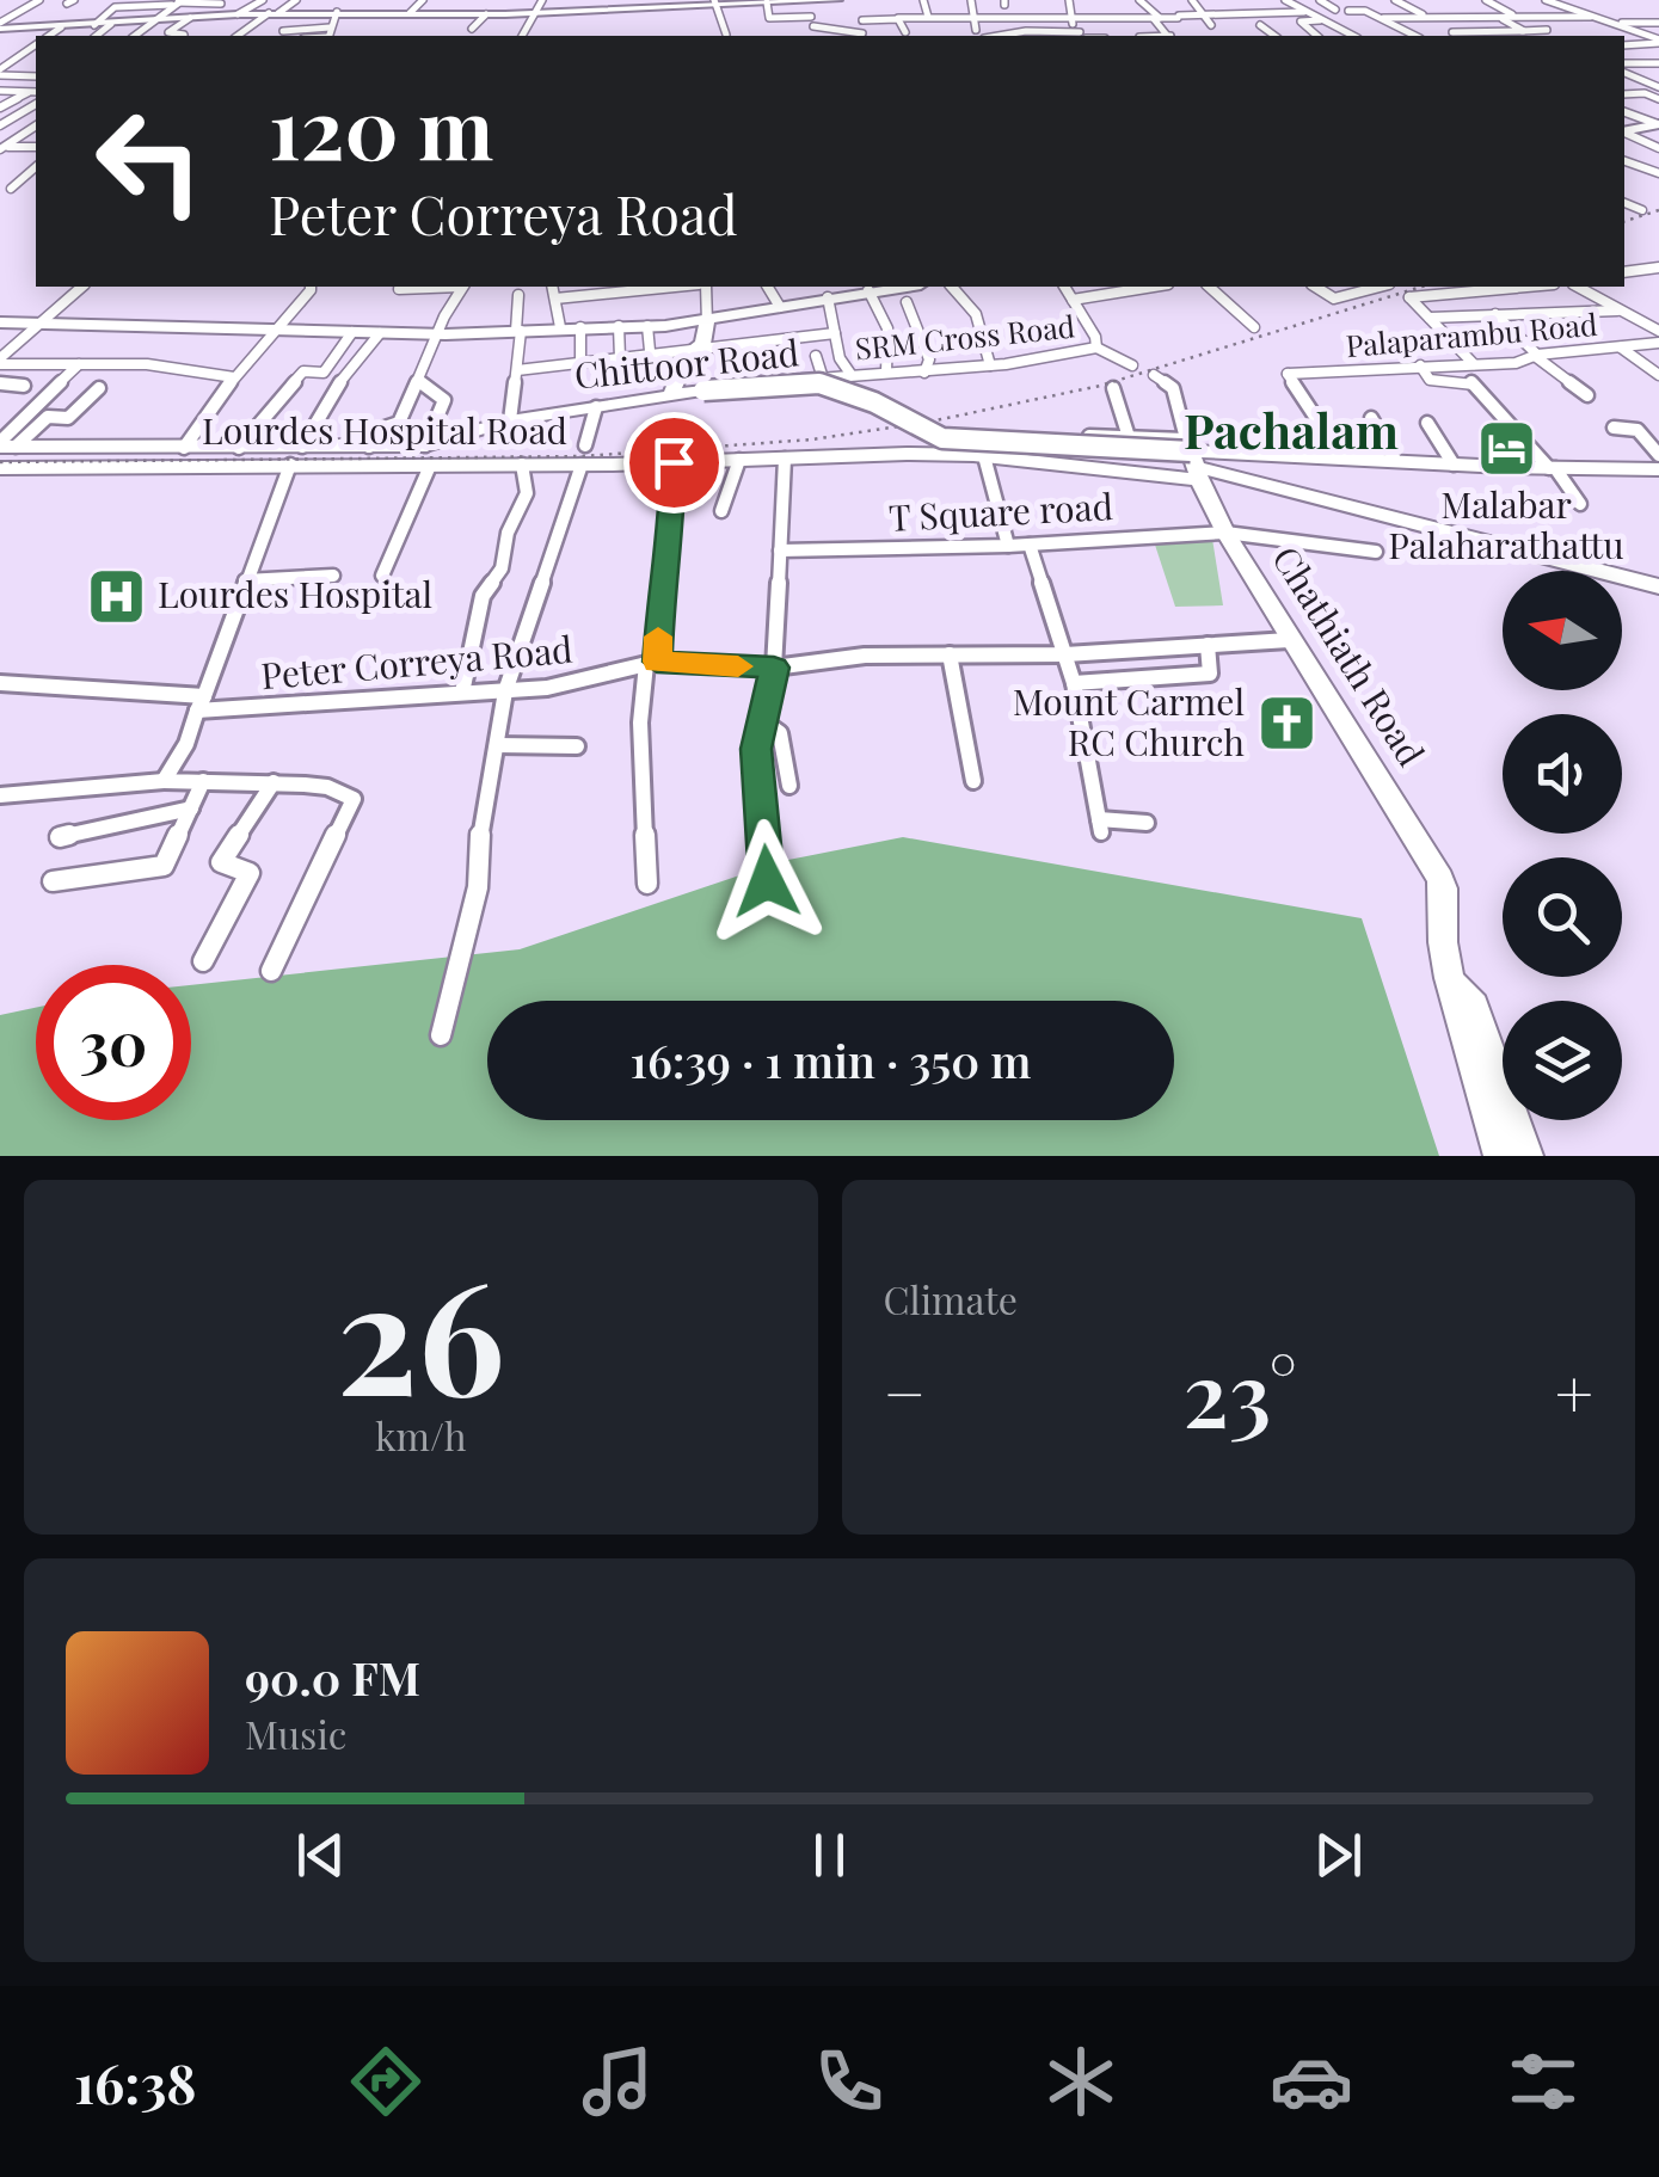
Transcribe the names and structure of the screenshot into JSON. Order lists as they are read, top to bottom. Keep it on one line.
{"streets":{"main road":["Chittoor Road","Lourdes Hospital Road","Chathiath Road"],"street":["Palaparambu Road","SRM Cross Road","T Square road","Peter Correya Road"]},"crossings":[["Palaparambu Road","Chittoor Road"],["SRM Cross Road","Chittoor Road"],["Chittoor Road","Lourdes Hospital Road"],["Chittoor Road","Chathiath Road"],["Lourdes Hospital Road","Chathiath Road"],["T Square road","Chathiath Road"],["Chathiath Road","Peter Correya Road"]],"districts":["Pachalam"],"places":{"hotel":["Malabar Palaharathattu"],"hospital":["Lourdes Hospital"],"church":["Mount Carmel RC Church"]},"north":"left","page":{"turn":["120 m","Peter Correya Road"],"limit":"30","trip":"16:39 · 1 min · 350 m","tile":[["26","km/h"],"Climate"],"heat":["−","23°","+"],"song":["90.0 FM","Music"],"tabs":"16:38"}}
